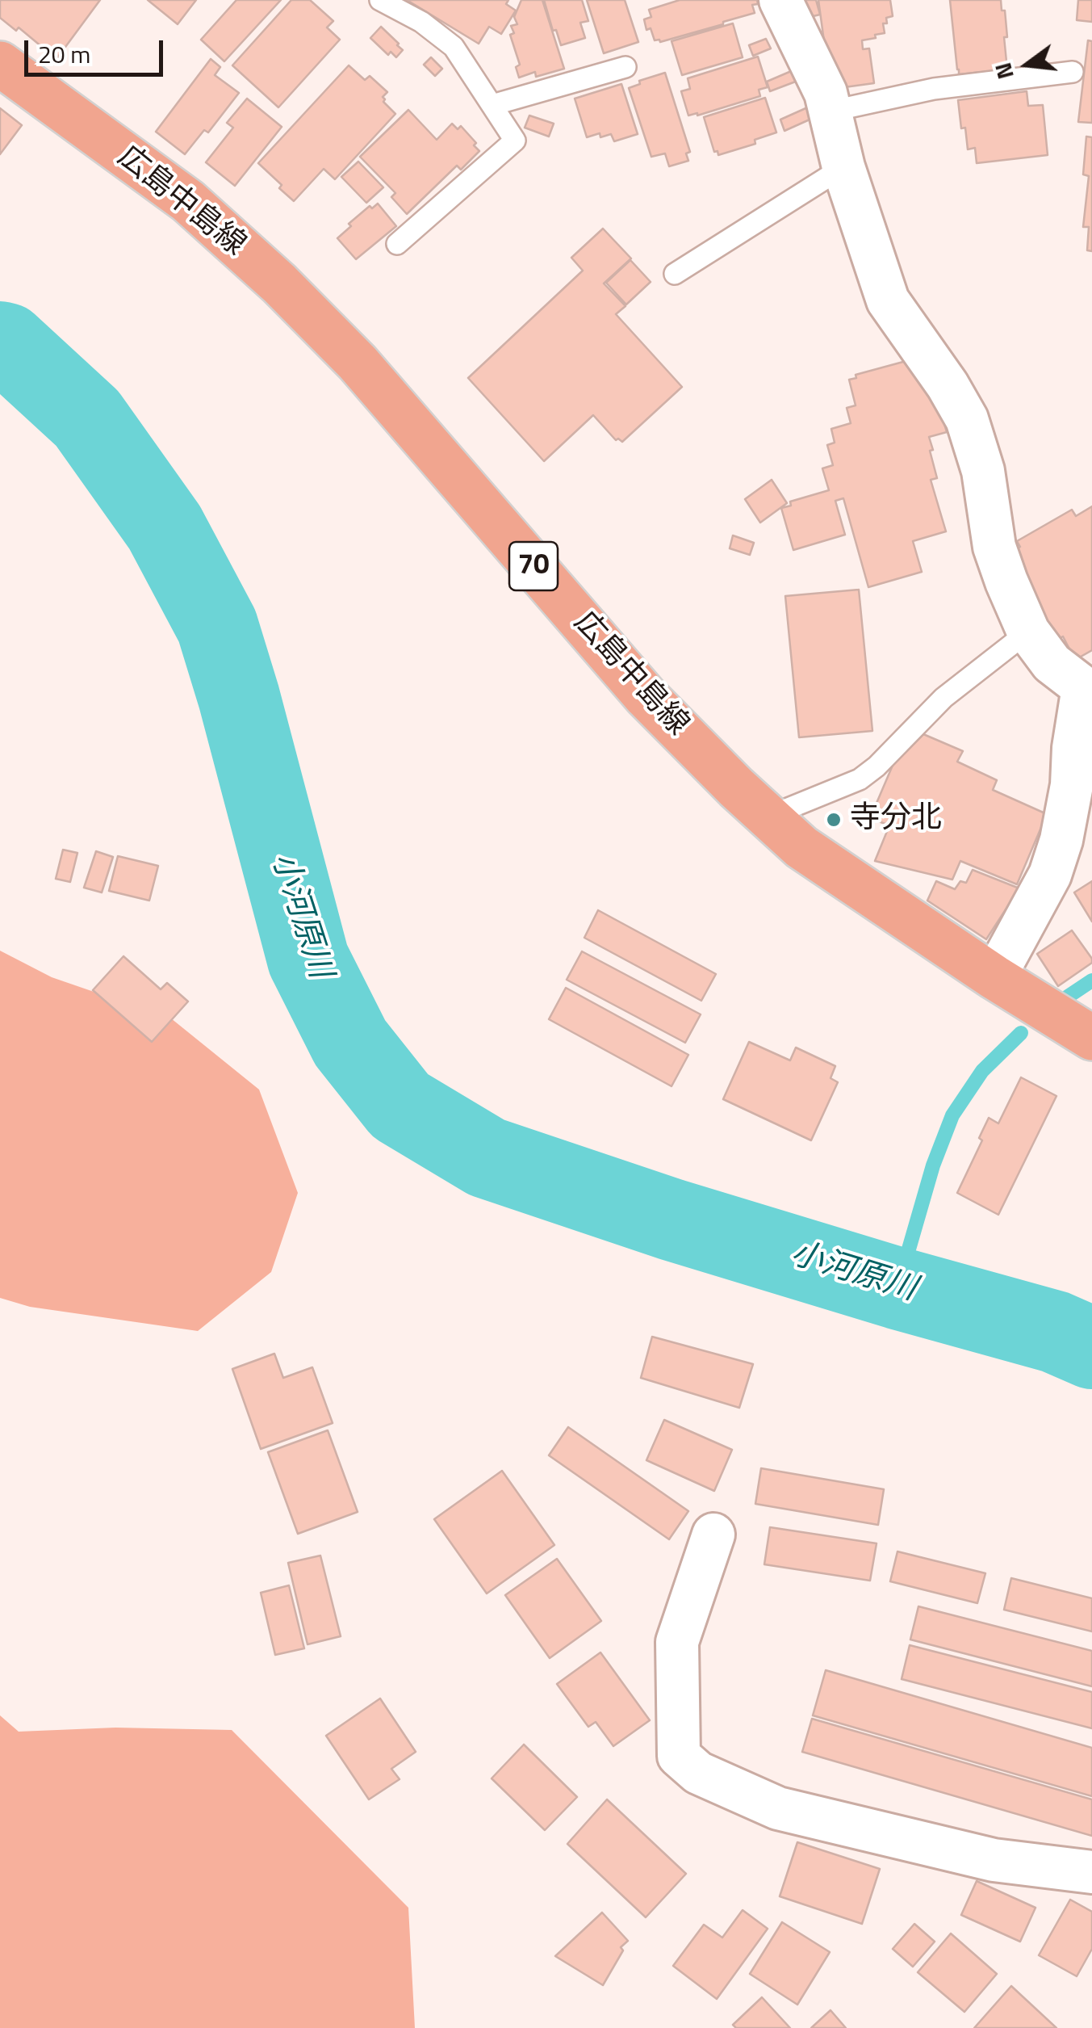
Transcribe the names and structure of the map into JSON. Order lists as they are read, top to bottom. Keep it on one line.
{"streets":{"main road":["広島中島線","70"]},"water":["小河原川"],"places":["寺分北"],"scale_bar":"20 m","north":"left"}
